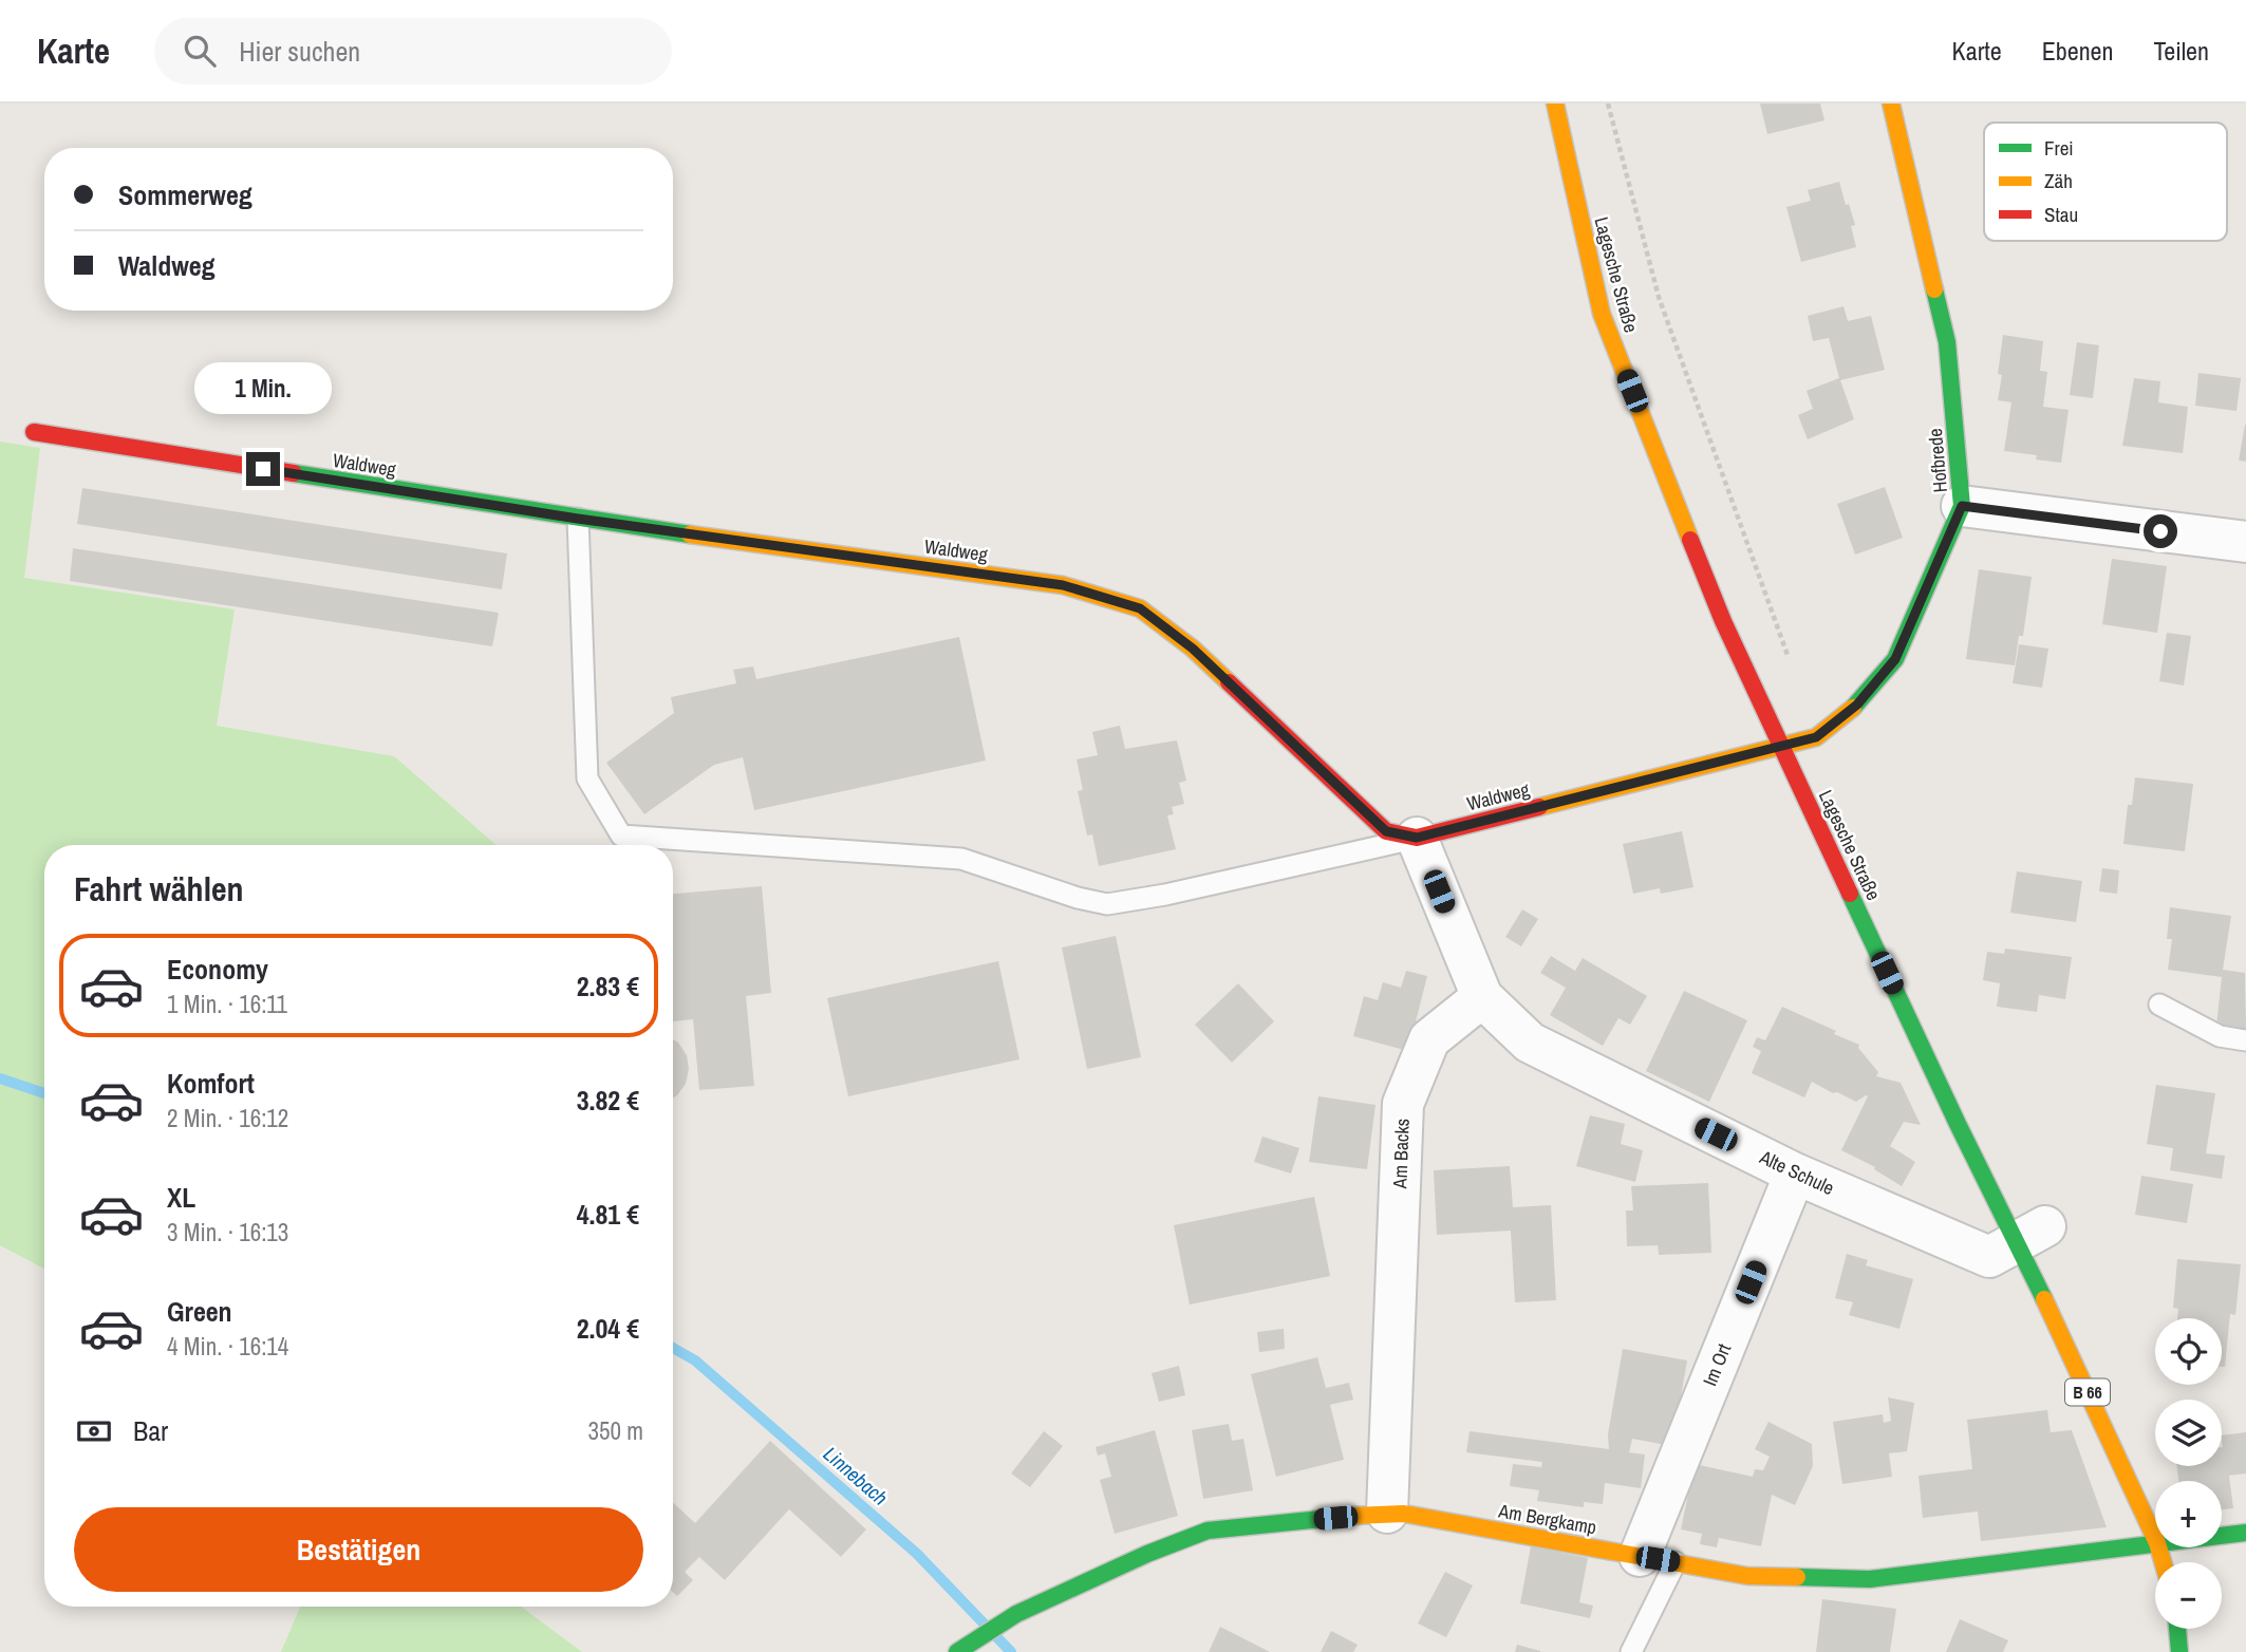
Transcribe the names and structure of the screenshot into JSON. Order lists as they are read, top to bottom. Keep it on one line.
{"streets":{"street":["Lagesche Straße","Hofbrede","Waldweg","Am Backs","Alte Schule","Im Ort","B 66","Am Bergkamp"]},"crossings":[["Lagesche Straße","Hofbrede"],["Lagesche Straße","Waldweg"],["Lagesche Straße","Alte Schule"],["Hofbrede","Waldweg"],["Am Backs","Alte Schule"],["Am Backs","Am Bergkamp"],["Alte Schule","Im Ort"],["Im Ort","Am Bergkamp"]],"water":["Linnebach"],"legend":["Frei","Zäh","Stau"],"page":{"header":"Karte","search":"Hier suchen","nav":["Karte","Ebenen","Teilen"],"banner":["Sommerweg","Waldweg"],"bubble":"1 Min.","heading":"Fahrt wählen","list":[{"name":"Economy","note":"1 Min. · 16:11","value":"2.83 €"},{"name":"Komfort","note":"2 Min. · 16:12","value":"3.82 €"},{"name":"XL","note":"3 Min. · 16:13","value":"4.81 €"},{"name":"Green","note":"4 Min. · 16:14","value":"2.04 €"}],"map_buttons":["+","−"],"pay":["Bar","350 m"],"buttons":"Bestätigen"}}
